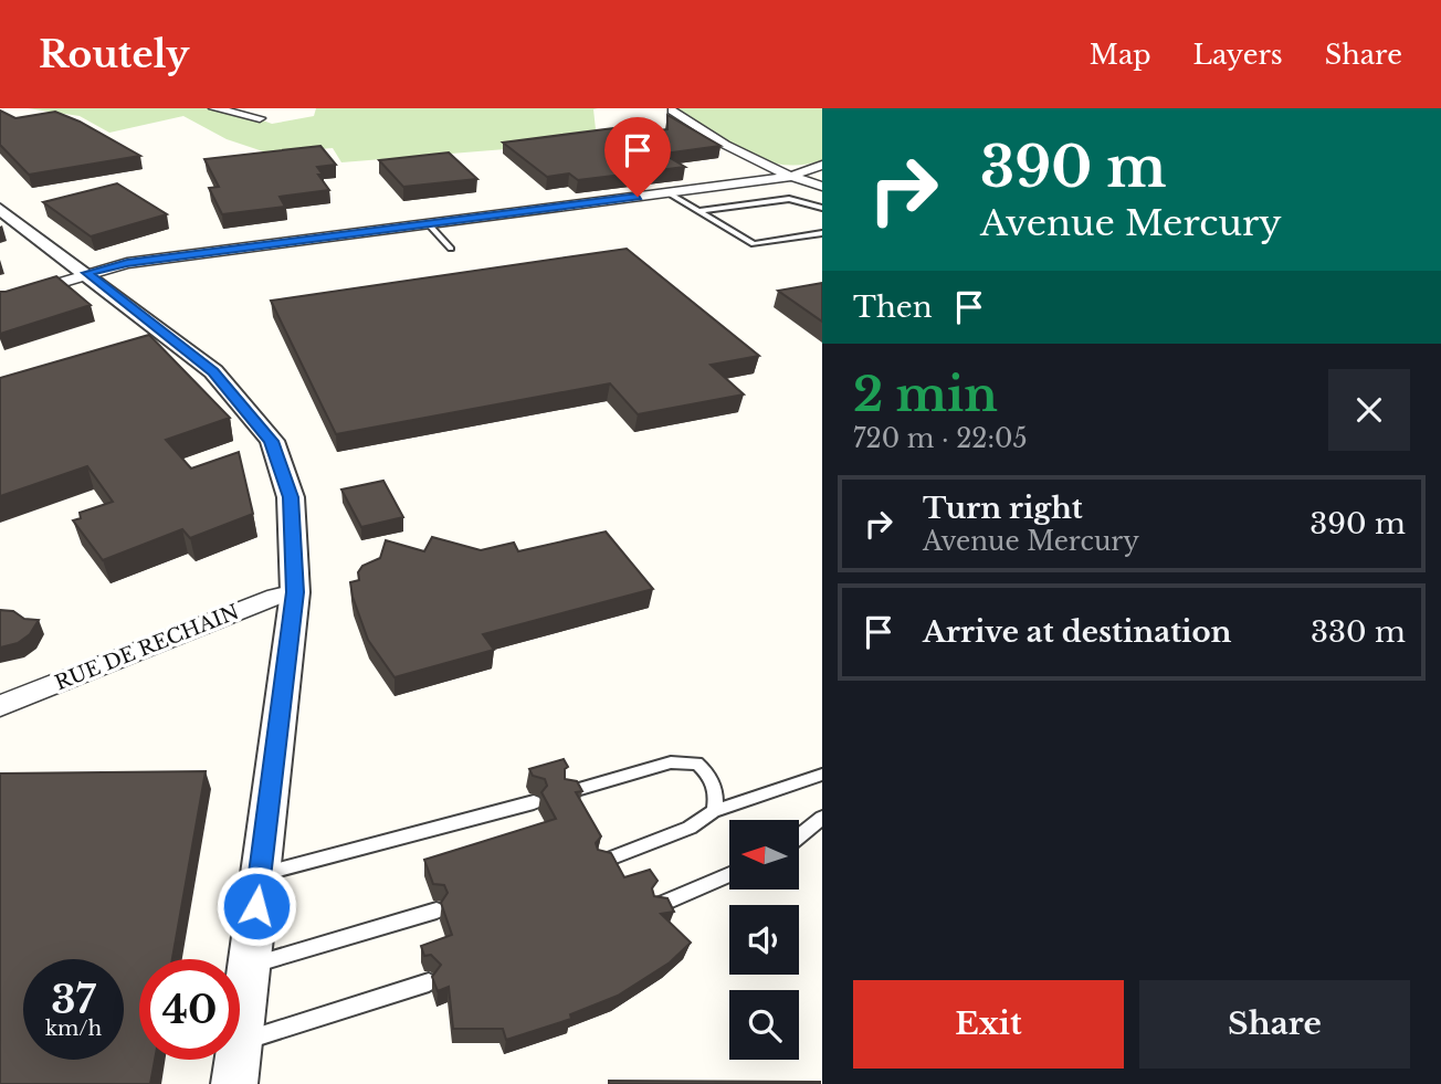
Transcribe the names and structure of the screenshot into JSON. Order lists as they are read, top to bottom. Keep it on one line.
{"streets":{"street":["RUE DE RECHAIN"]},"north":"left","page":{"header":"Routely","nav":["Map","Layers","Share"],"turn":["390 m","Avenue Mercury"],"then":"Then","heading":["2 min","720 m · 22:05"],"list":[{"name":"Turn right","note":"Avenue Mercury","value":"390 m"},{"name":"Arrive at destination","value":"330 m"}],"speed":"37 km/h","limit":"40","buttons":["Exit","Share"]}}
